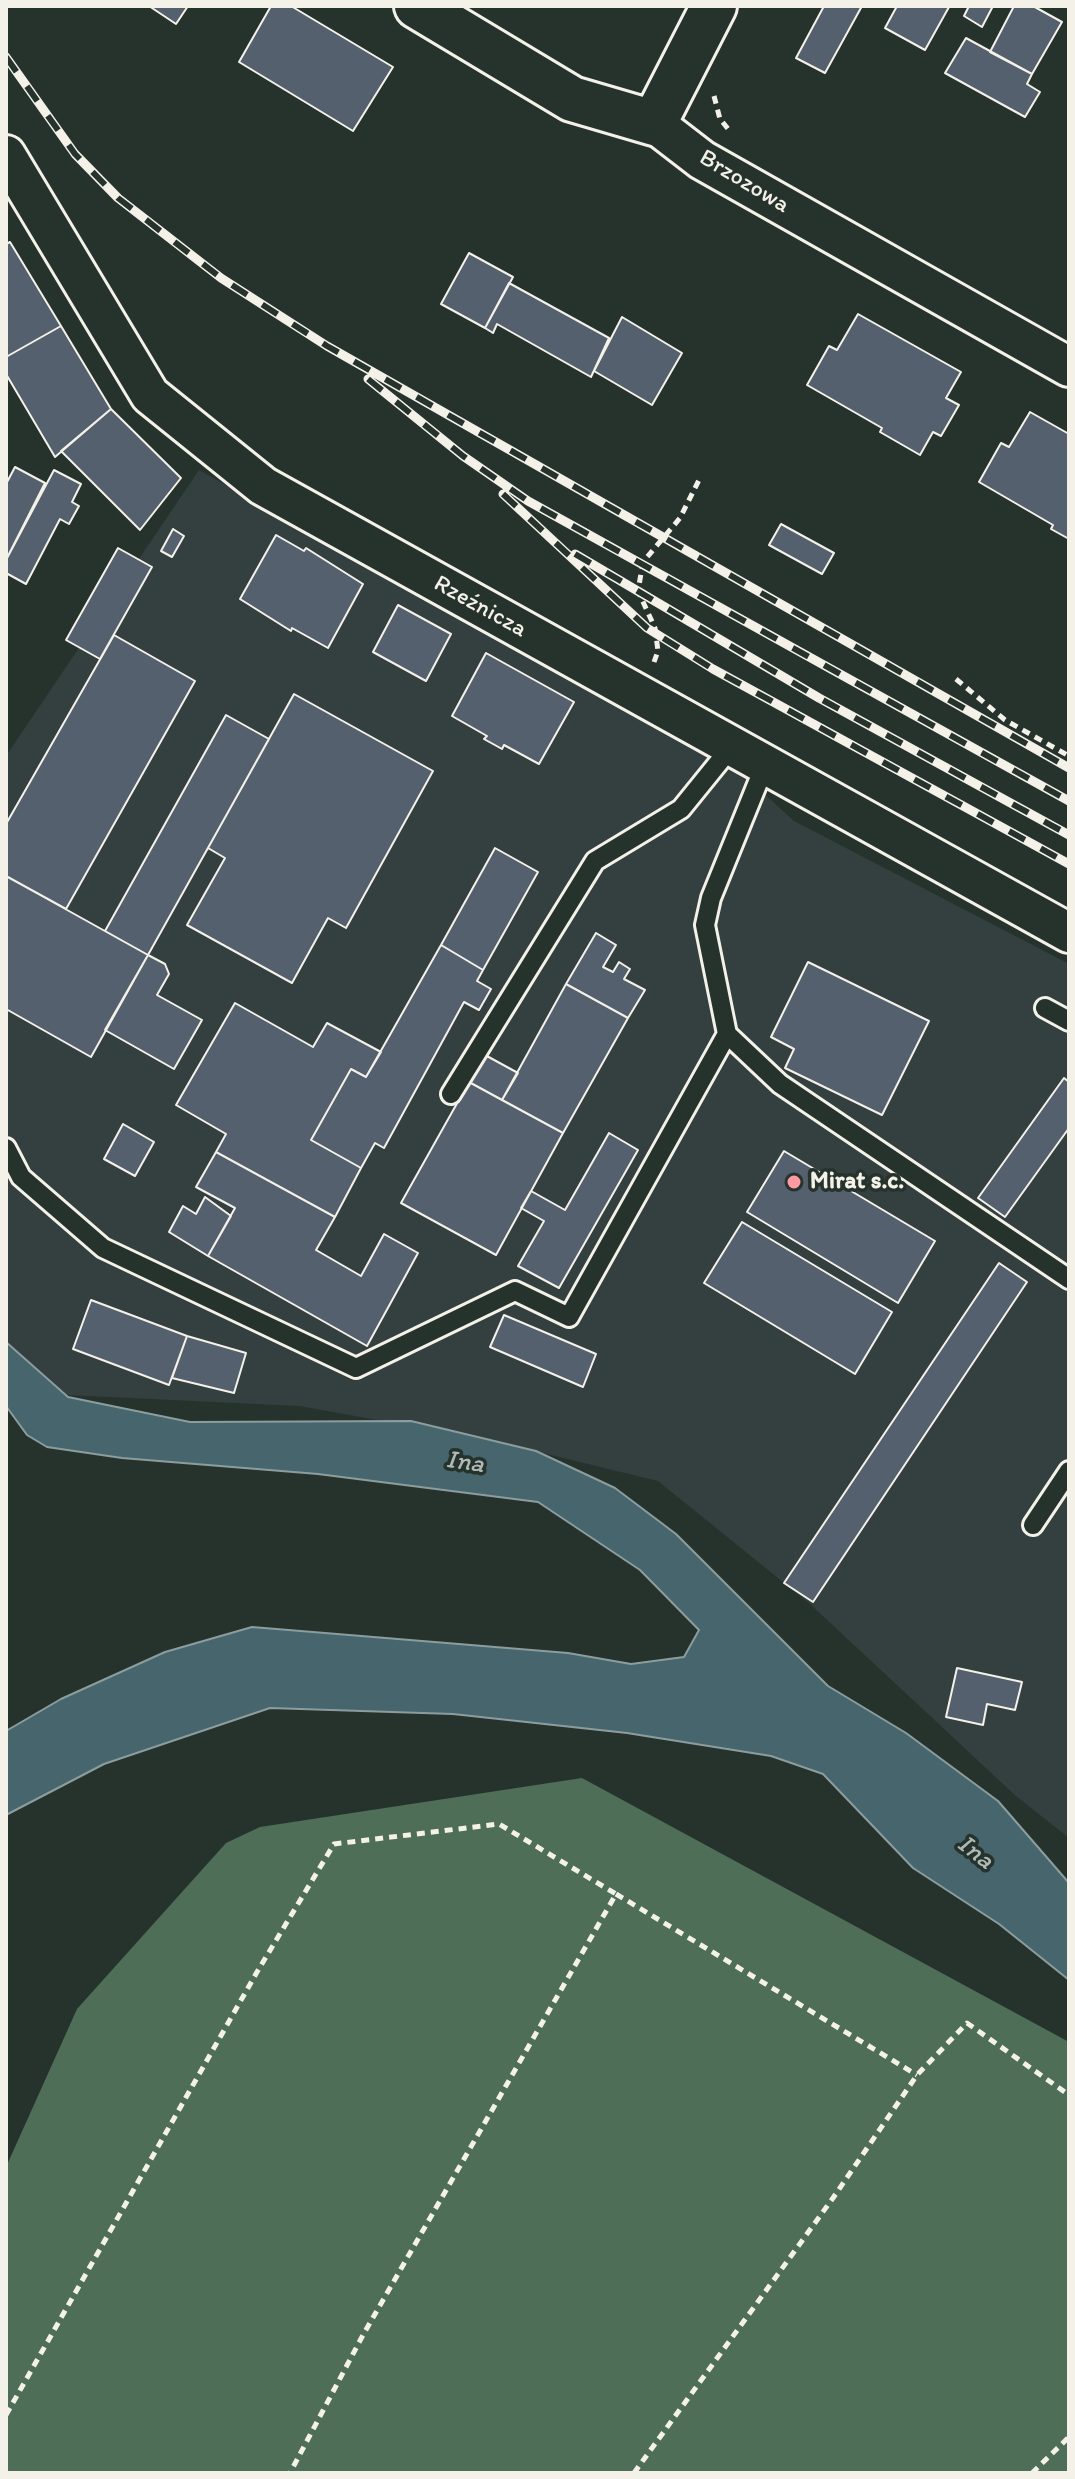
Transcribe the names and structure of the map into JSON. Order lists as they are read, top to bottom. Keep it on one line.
{"streets":{"street":["Brzozowa","Rzeźnicza"]},"water":["Ina"],"places":["Mirat s.c."]}
